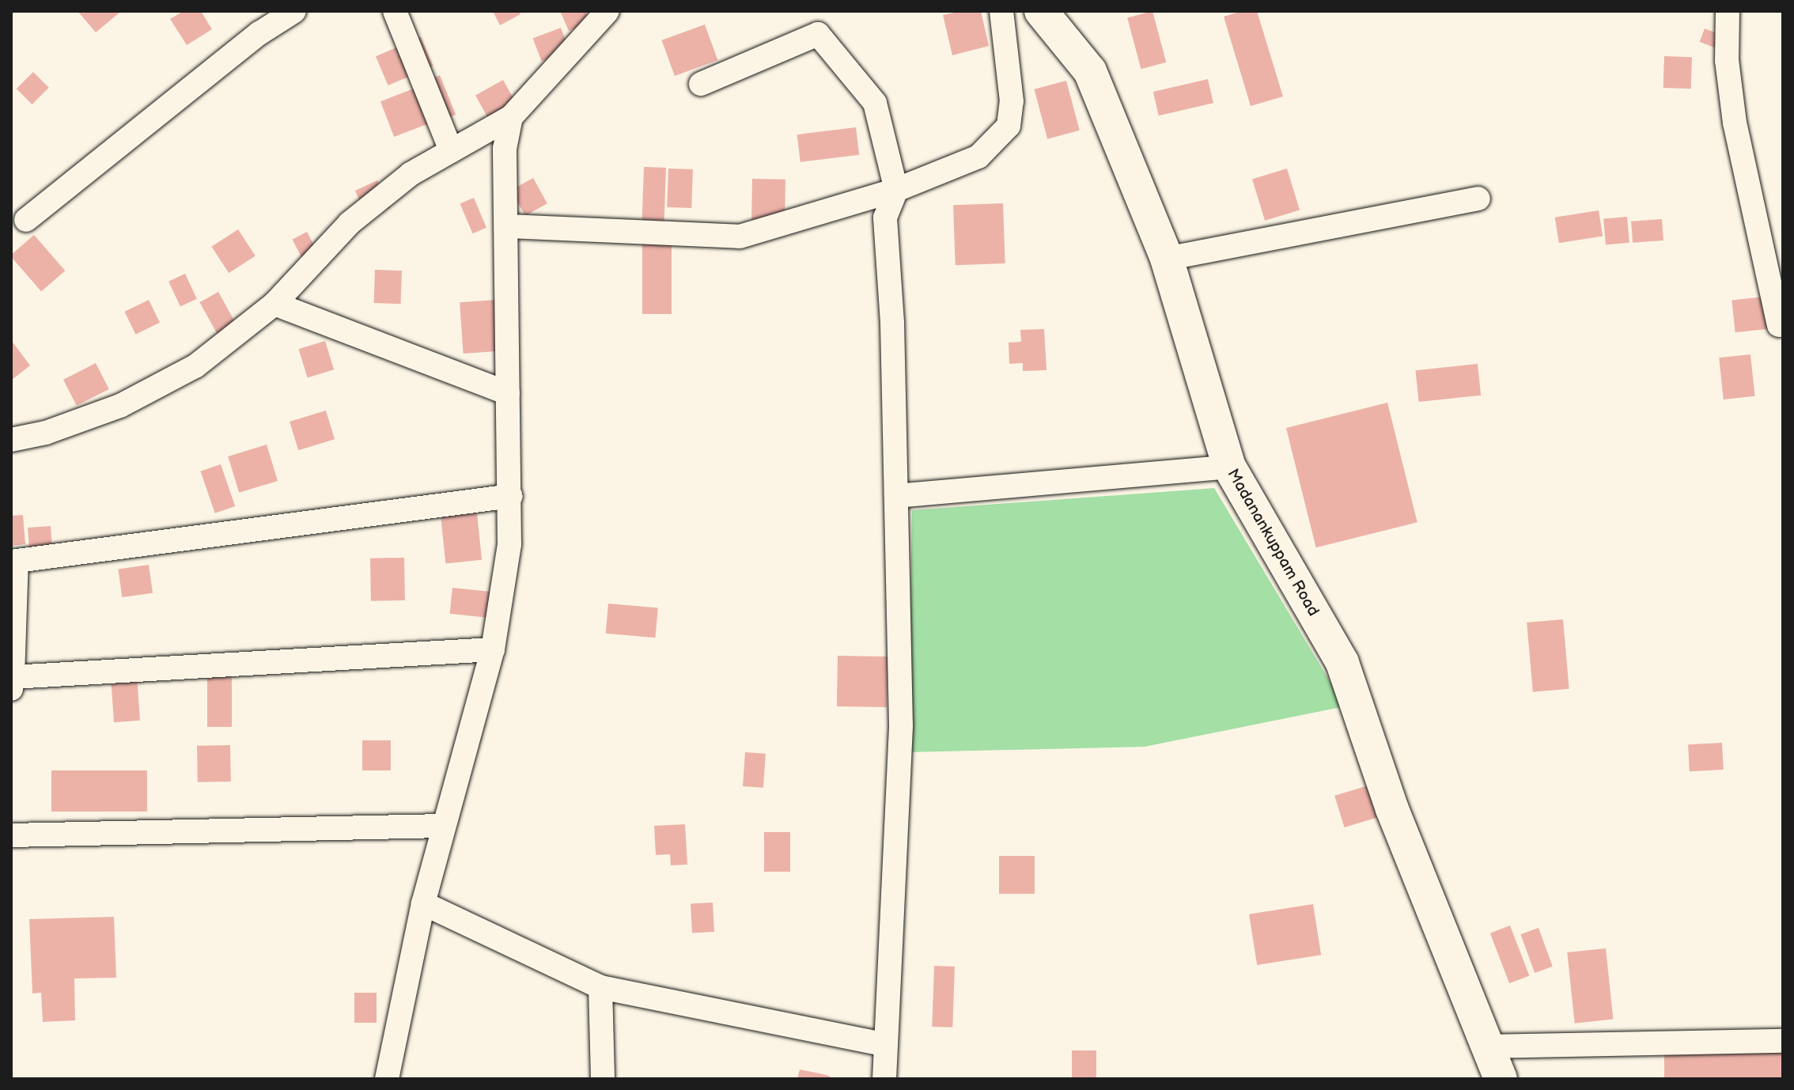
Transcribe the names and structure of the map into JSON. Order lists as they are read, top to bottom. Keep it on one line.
{"streets":{"main road":["Madanankuppam Road"]}}
